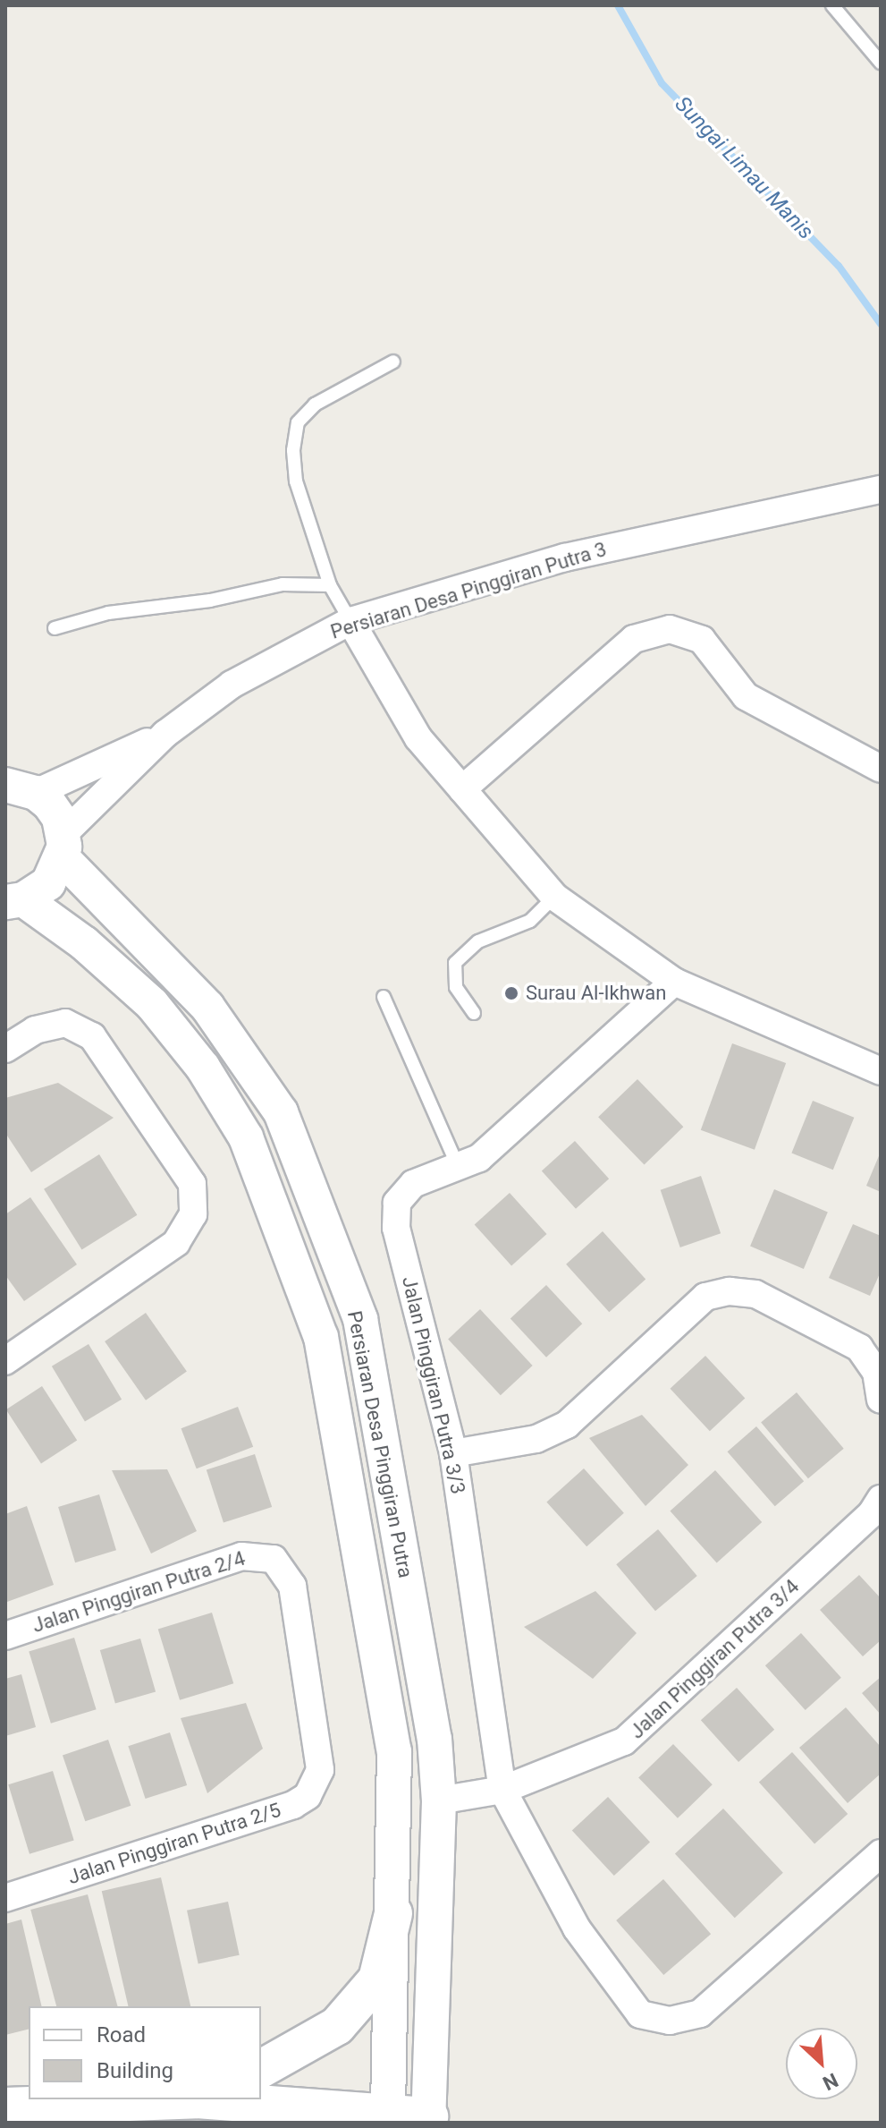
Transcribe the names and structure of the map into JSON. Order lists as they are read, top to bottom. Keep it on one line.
{"streets":{"street":["Persiaran Desa Pinggiran Putra 3","Jalan Pinggiran Putra 3/3","Persiaran Desa Pinggiran Putra","Jalan Pinggiran Putra 2/4","Jalan Pinggiran Putra 3/4","Jalan Pinggiran Putra 2/5"]},"crossings":[["Persiaran Desa Pinggiran Putra 3","Persiaran Desa Pinggiran Putra"],["Jalan Pinggiran Putra 3/3","Jalan Pinggiran Putra 3/4"],["Persiaran Desa Pinggiran Putra","Jalan Pinggiran Putra 3/4"],["Jalan Pinggiran Putra 2/4","Jalan Pinggiran Putra 2/5"]],"water":["Sungai Limau Manis"],"places":["Surau Al-Ikhwan"],"legend":["Road","Building"],"north":"bottom right"}
